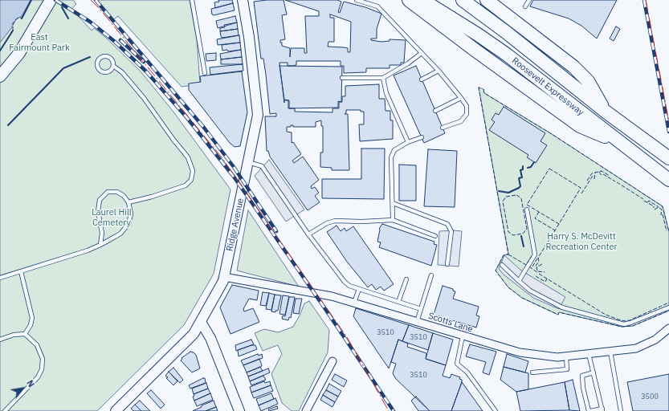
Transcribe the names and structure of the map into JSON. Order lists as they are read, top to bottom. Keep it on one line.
{"streets":{"highway":["Roosevelt Expressway"],"main road":["Ridge Avenue"],"street":["Scotts Lane"]},"crossings":[["Ridge Avenue","Scotts Lane"]],"parks":["East Fairmount Park","Laurel Hill Cemetery","Harry S. McDevitt Recreation Center"],"house_numbers":["3510","3510","3510","3500"],"north":"top right"}
